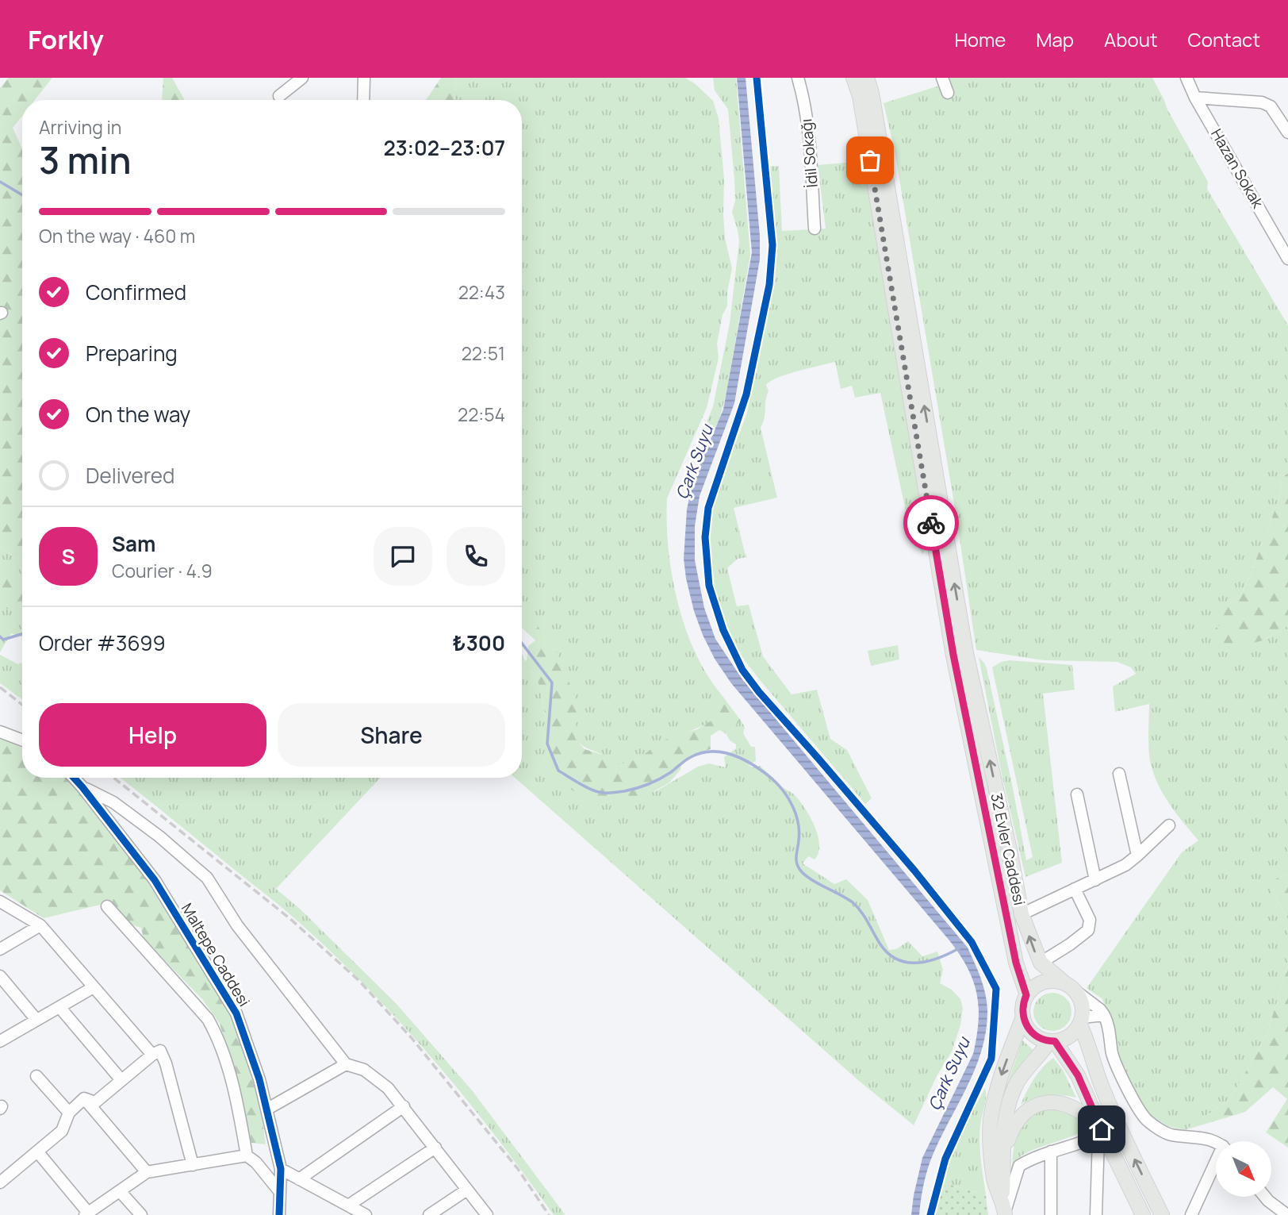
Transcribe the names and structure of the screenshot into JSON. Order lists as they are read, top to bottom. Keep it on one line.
{"streets":{"main road":["32 Evler Caddesi"],"street":["İdil Sokağı","Hazan Sokak","Maltepe Caddesi"]},"water":["Çark Suyu"],"north":"bottom right","page":{"header":"Forkly","nav":["Home","Map","About","Contact"],"heading":["3 min","Arriving in","23:02–23:07"],"panel":["Sam","Courier · 4.9","Order #3699","₺300"],"bar":"On the way · 460 m","list":[["Confirmed","22:43"],["Preparing","22:51"],["On the way","22:54"],"Delivered"],"round":"S","buttons":["Help","Share"]}}
